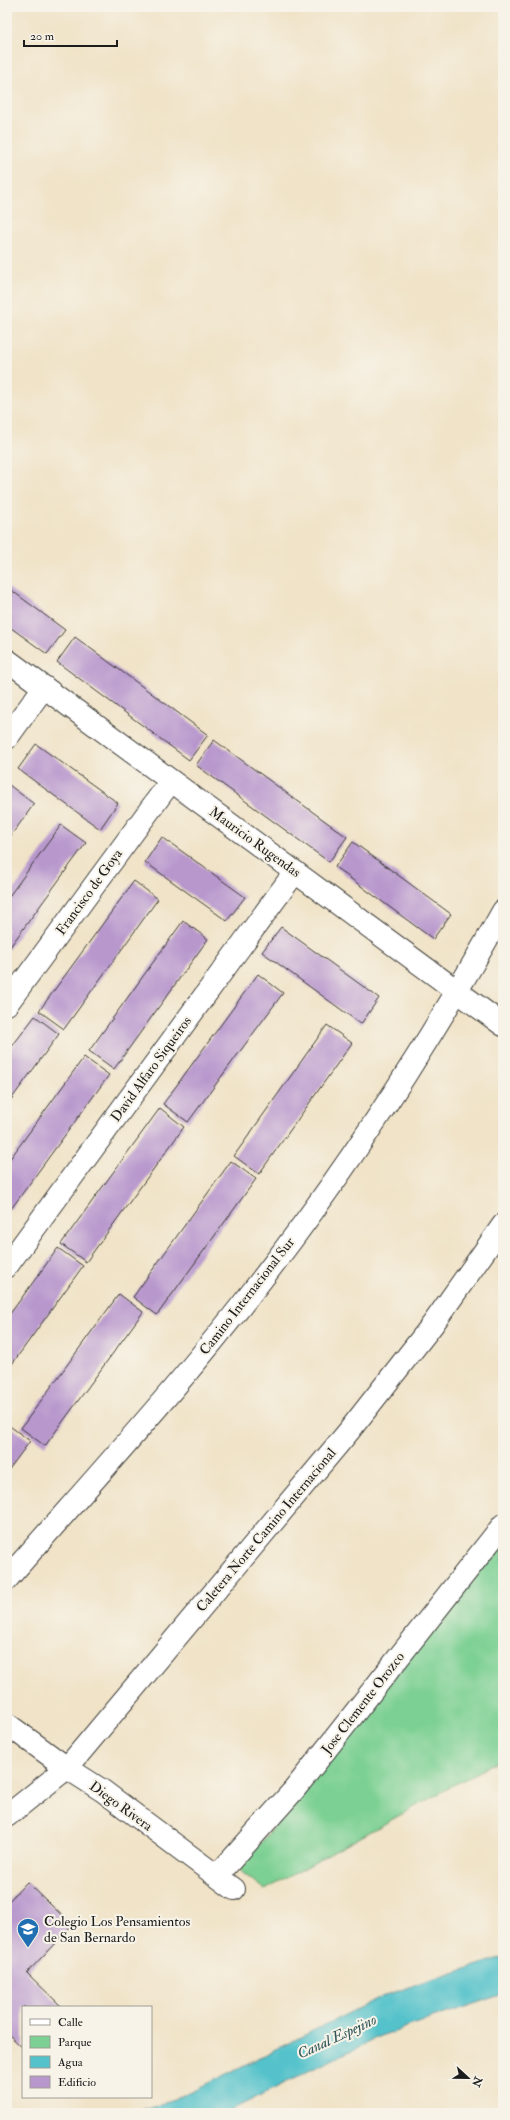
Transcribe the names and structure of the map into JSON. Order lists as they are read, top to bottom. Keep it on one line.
{"streets":{"street":["Mauricio Rugendas","Francisco de Goya","David Alfaro Siqueiros","Camino Internacional Sur","Caletera Norte Camino Internacional","Jose Clemente Orozco","Diego Rivera"]},"crossings":[["Mauricio Rugendas","Francisco de Goya"],["Mauricio Rugendas","David Alfaro Siqueiros"],["Mauricio Rugendas","Camino Internacional Sur"],["Caletera Norte Camino Internacional","Diego Rivera"],["Jose Clemente Orozco","Diego Rivera"]],"water":["Canal Espejino"],"places":{"school or university":["Colegio Los Pensamientos de San Bernardo"]},"legend":["Calle","Parque","Agua","Edificio"],"scale_bar":"20 m","north":"right"}
